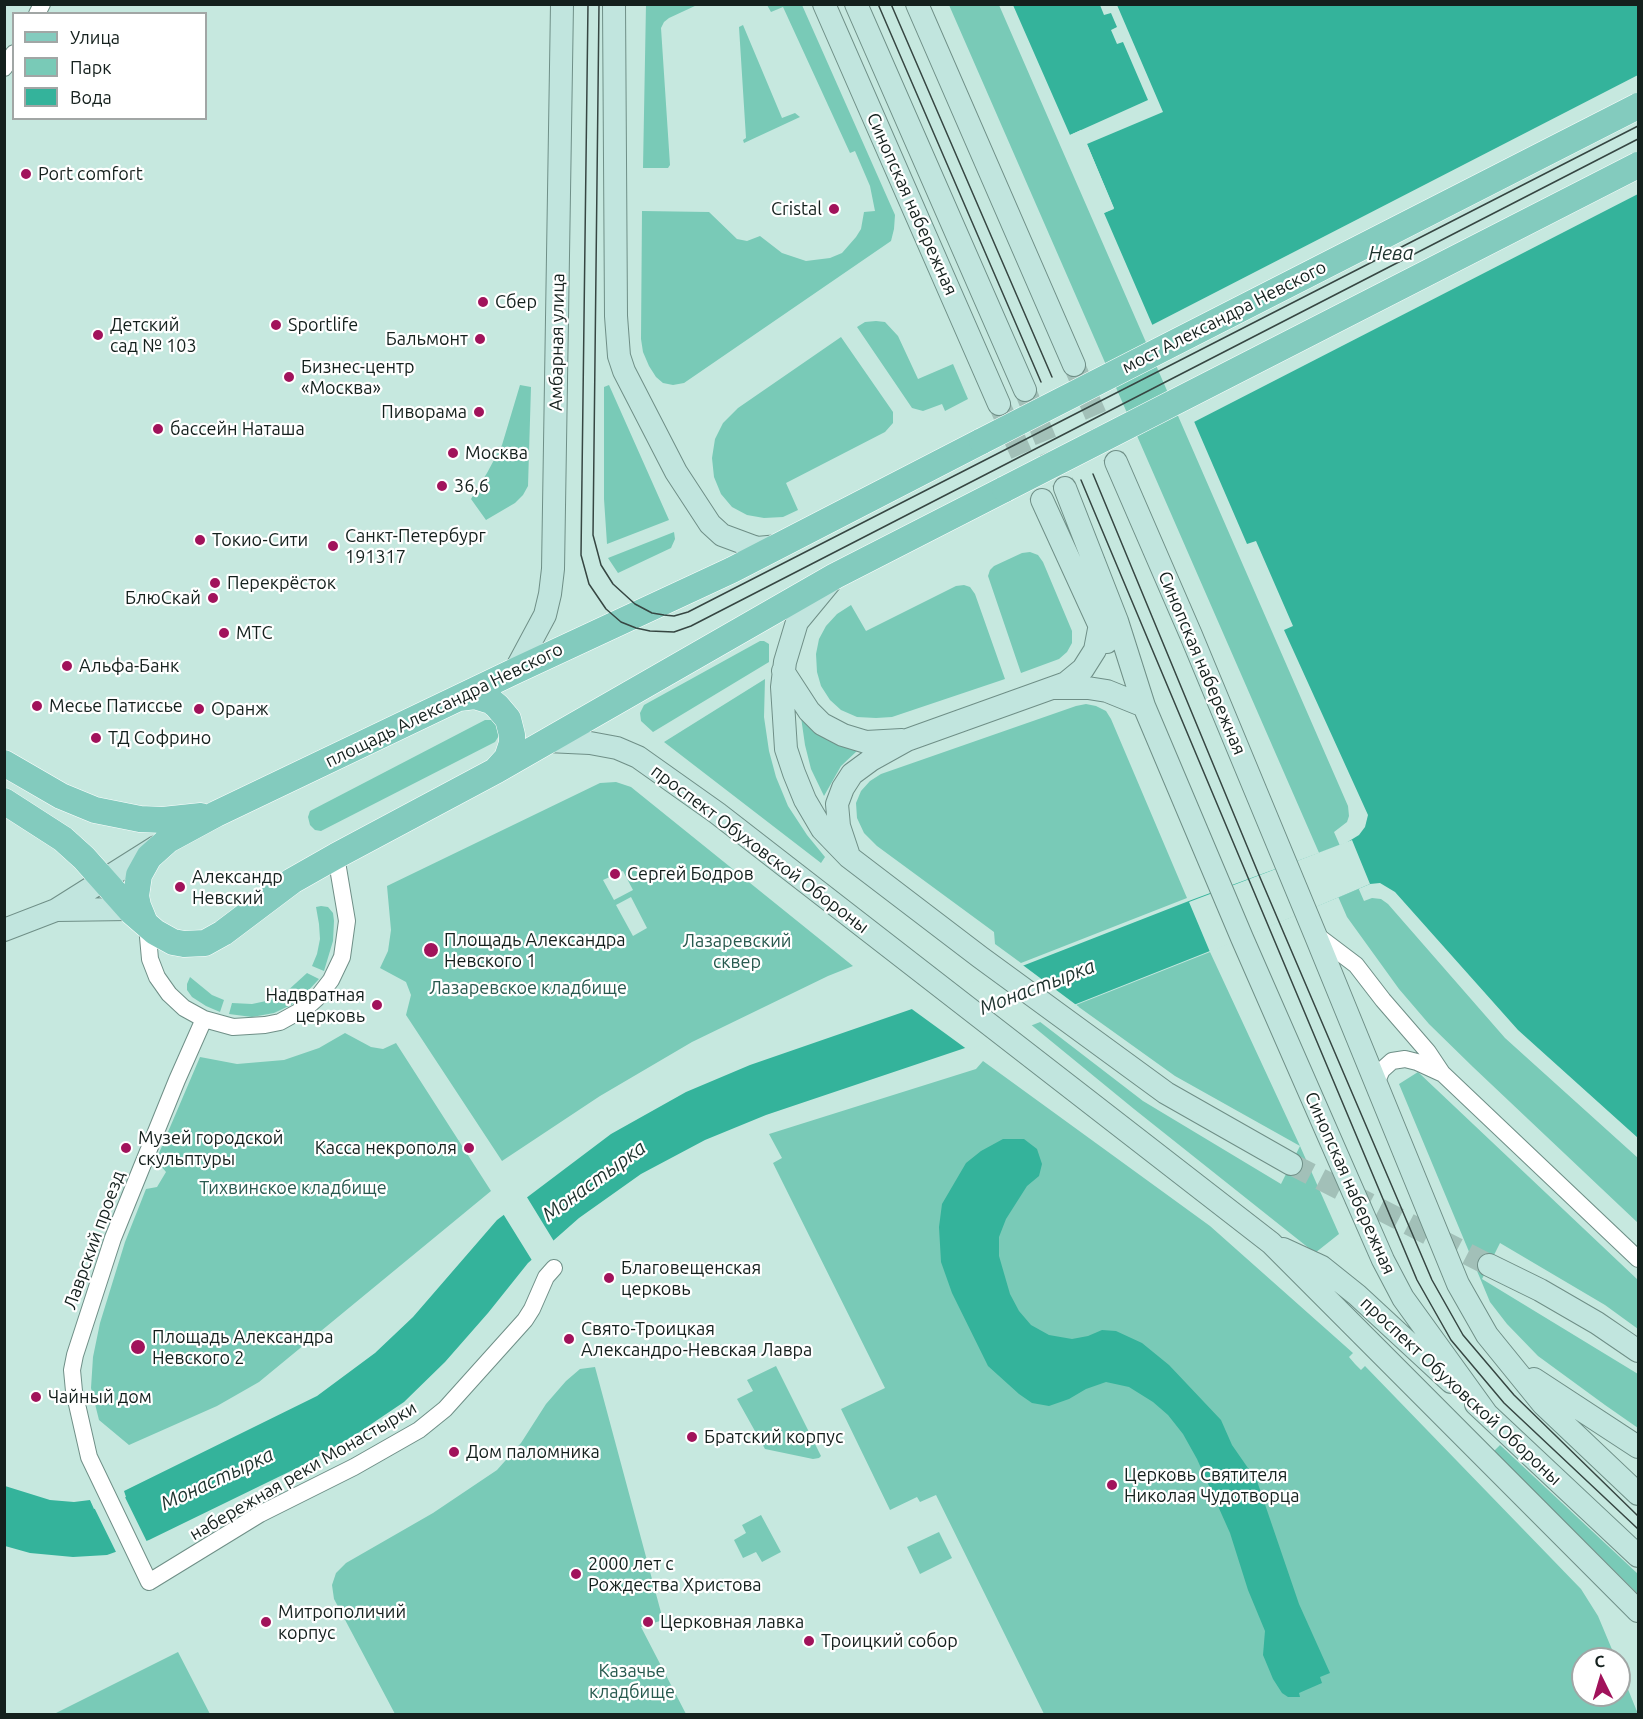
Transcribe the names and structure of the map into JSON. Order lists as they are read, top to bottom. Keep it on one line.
{"streets":{"main road":["Синопская набережная","мост Александра Невского","Амбарная улица","площадь Александра Невского","проспект Обуховской Обороны"],"street":["Лаврский проезд","набережная реки Монастырки"]},"crossings":[["Синопская набережная","проспект Обуховской Обороны"],["мост Александра Невского","площадь Александра Невского"],["Амбарная улица","площадь Александра Невского"],["площадь Александра Невского","Лаврский проезд"],["Лаврский проезд","набережная реки Монастырки"]],"water":["Нева","Монастырка"],"parks":["Лазаревский сквер","Лазаревское кладбище","Тихвинское кладбище","Казачье кладбище"],"places":["Port comfort","Cristal","Сбер","Sportlife","Детский сад № 103","Бальмонт","Бизнес-центр «Москва»","Пиворама","бассейн Наташа","Москва","36,6","Токио-Сити","Санкт-Петербург 191317","Перекрёсток","БлюСкай","МТС","Альфа-Банк","Месье Патиссье","Оранж","ТД Софрино","Сергей Бодров","Александр Невский","Площадь Александра Невского 1","Надвратная церковь","Музей городской скульптуры","Касса некрополя","Благовещенская церковь","Свято-Троицкая Александро-Невская Лавра","Площадь Александра Невского 2","Чайный дом","Братский корпус","Дом паломника","Церковь Святителя Николая Чудотворца","2000 лет с Рождества Христова","Митрополичий корпус","Церковная лавка","Троицкий собор"],"legend":["Улица","Парк","Вода"],"north":"top"}
